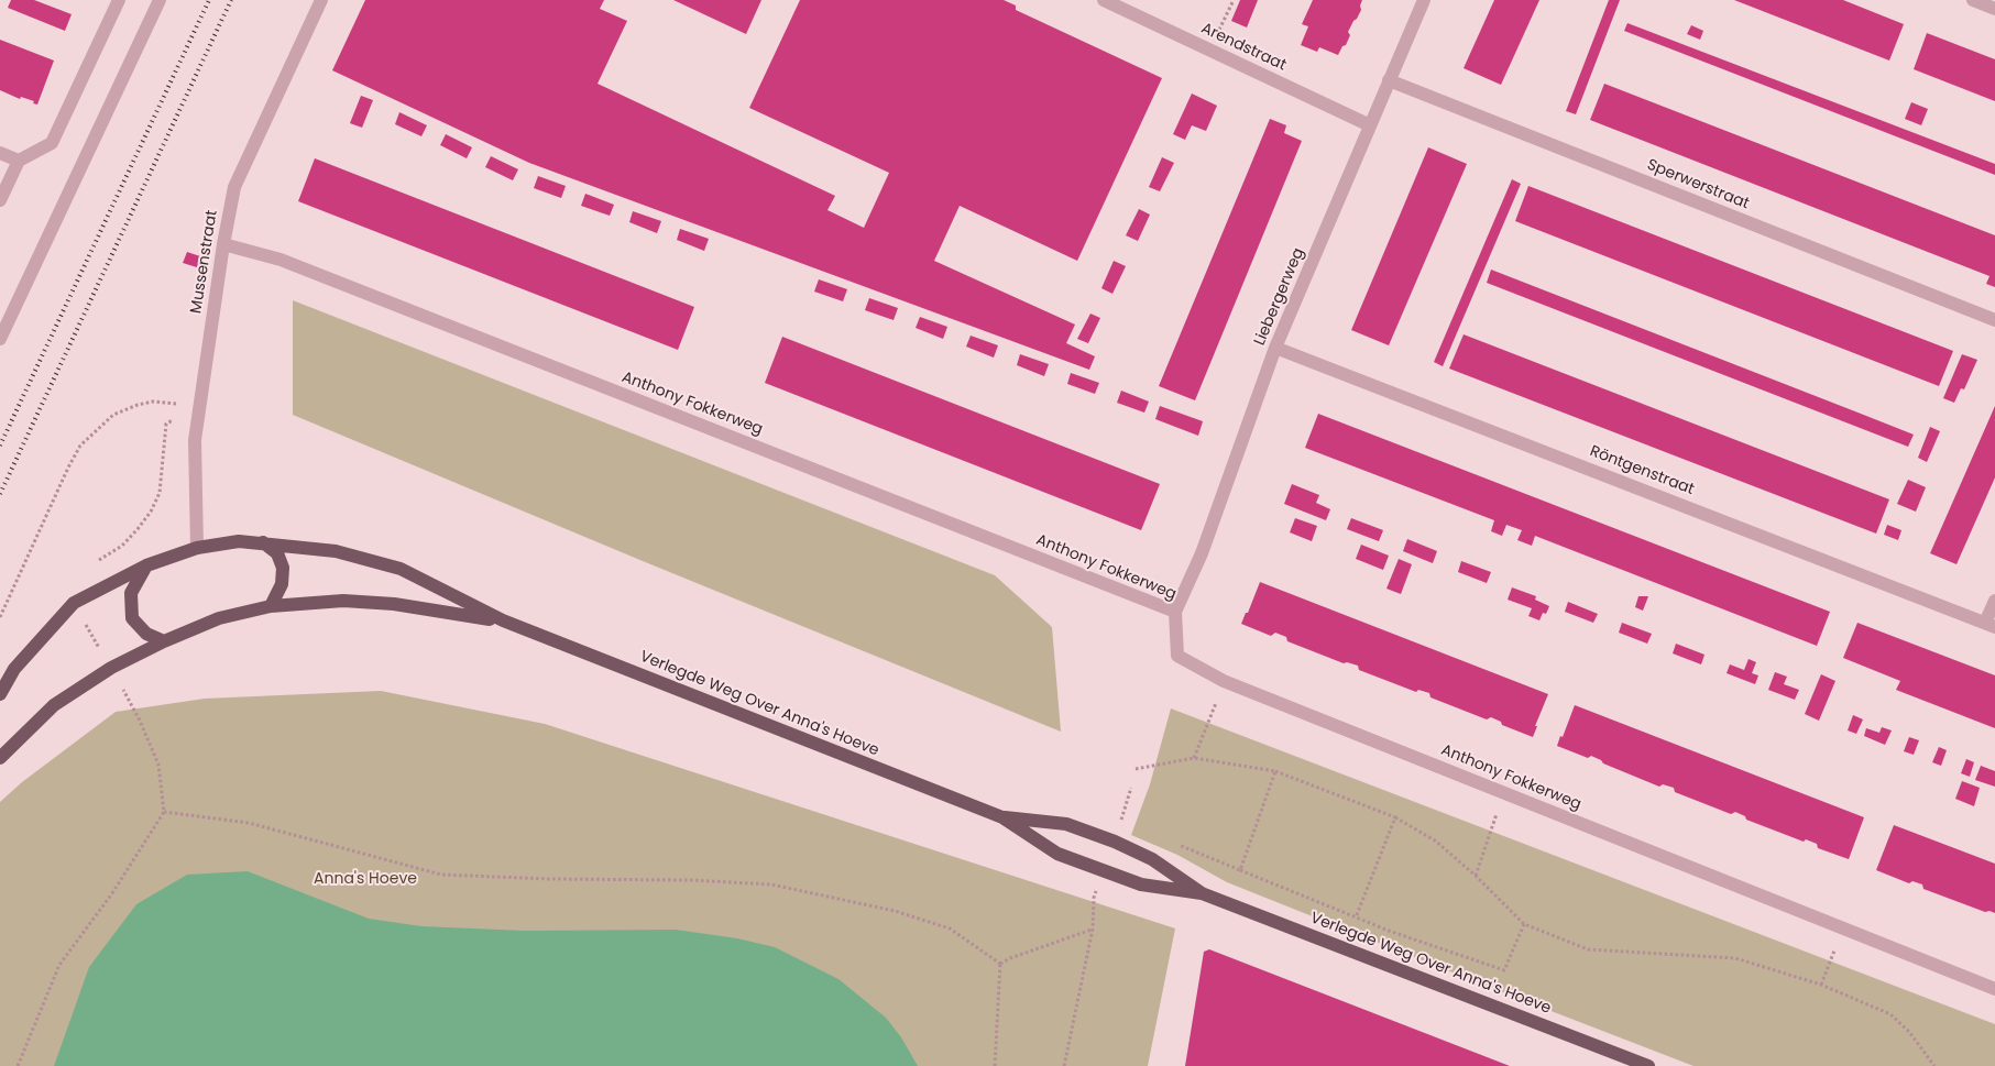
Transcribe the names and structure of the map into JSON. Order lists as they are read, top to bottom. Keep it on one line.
{"streets":{"main road":["Verlegde Weg Over Anna's Hoeve"],"street":["Arendstraat","Sperwerstraat","Mussenstraat","Liebergerweg","Anthony Fokkerweg","Röntgenstraat"]},"crossings":[["Arendstraat","Liebergerweg"],["Sperwerstraat","Liebergerweg"],["Mussenstraat","Anthony Fokkerweg"],["Mussenstraat","Verlegde Weg Over Anna's Hoeve"],["Liebergerweg","Anthony Fokkerweg"],["Liebergerweg","Röntgenstraat"]],"parks":["Anna's Hoeve"]}
